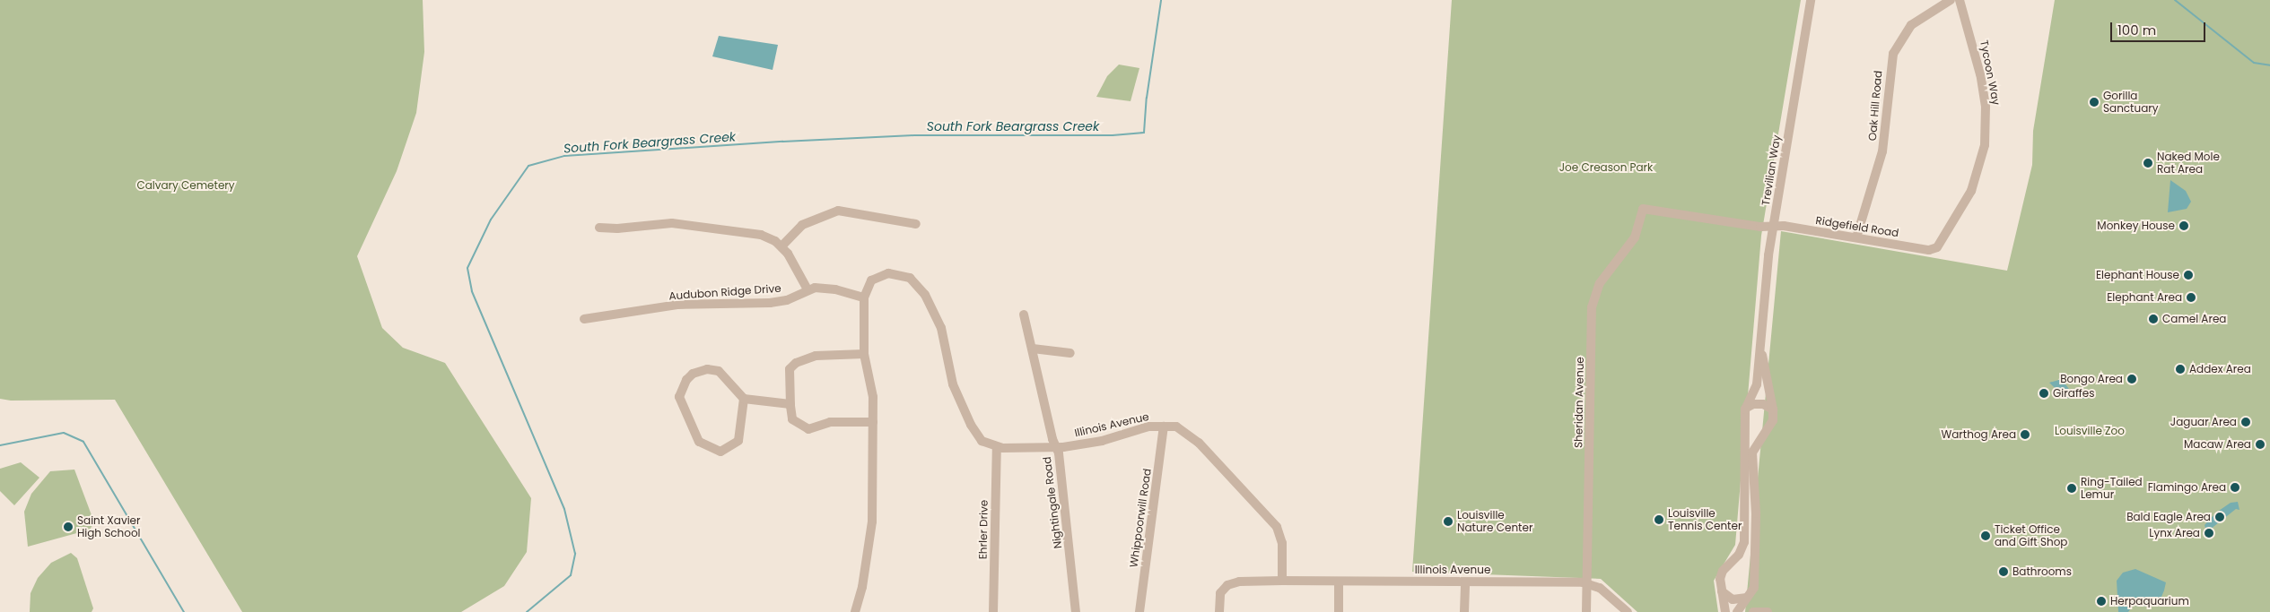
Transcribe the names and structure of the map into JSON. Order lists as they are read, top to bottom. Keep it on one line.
{"streets":{"street":["Tycoon Way","Oak Hill Road","Trevilian Way","Ridgefield Road","Audubon Ridge Drive","Sheridan Avenue","Illinois Avenue","Nightingale Road","Whippoorwill Road","Ehrler Drive"]},"crossings":[["Tycoon Way","Ridgefield Road"],["Oak Hill Road","Ridgefield Road"],["Trevilian Way","Ridgefield Road"],["Ridgefield Road","Sheridan Avenue"],["Sheridan Avenue","Illinois Avenue"],["Illinois Avenue","Nightingale Road"],["Illinois Avenue","Whippoorwill Road"],["Illinois Avenue","Ehrler Drive"]],"water":["South Fork Beargrass Creek"],"parks":["Joe Creason Park","Calvary Cemetery","Louisville Zoo"],"places":["Gorilla Sanctuary","Naked Mole Rat Area","Monkey House","Elephant House","Elephant Area","Camel Area","Addex Area","Bongo Area","Giraffes","Jaguar Area","Warthog Area","Macaw Area","Flamingo Area","Ring-Tailed Lemur","Bald Eagle Area","Louisville Tennis Center","Louisville Nature Center","Saint Xavier High School","Lynx Area","Ticket Office and Gift Shop","Bathrooms","Herpaquarium"],"scale_bar":"100 m"}
